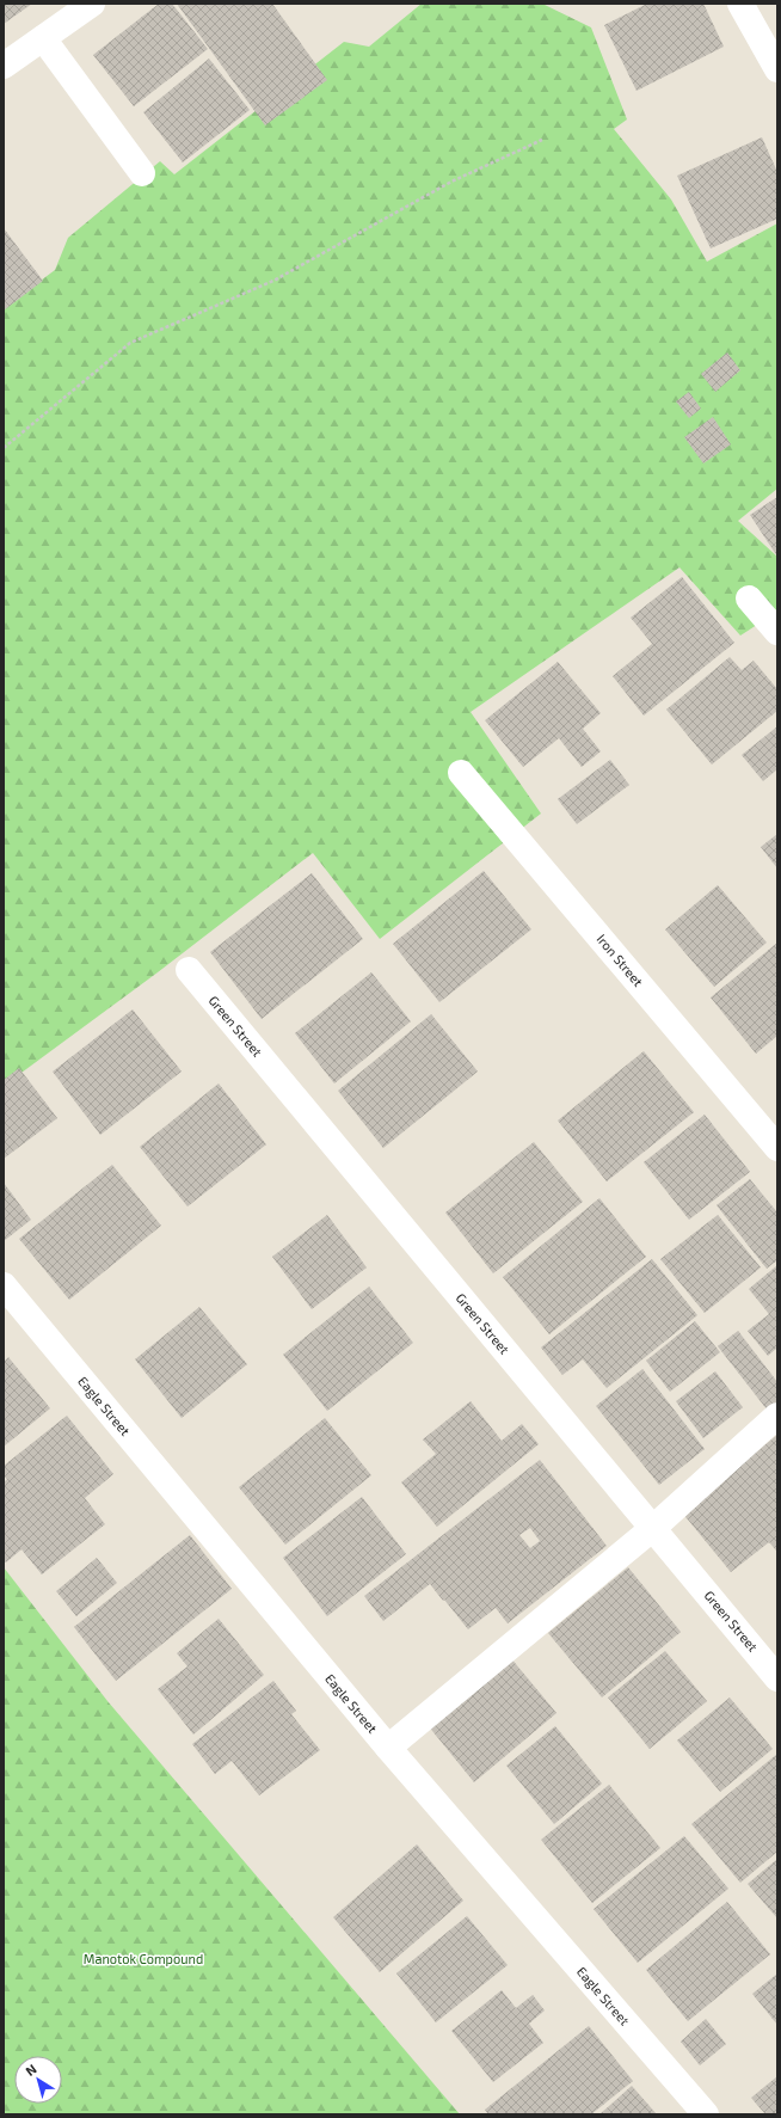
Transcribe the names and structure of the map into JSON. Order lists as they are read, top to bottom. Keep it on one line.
{"streets":{"street":["Iron Street","Green Street","Eagle Street"]},"parks":["Manotok Compound"],"north":"top left"}
